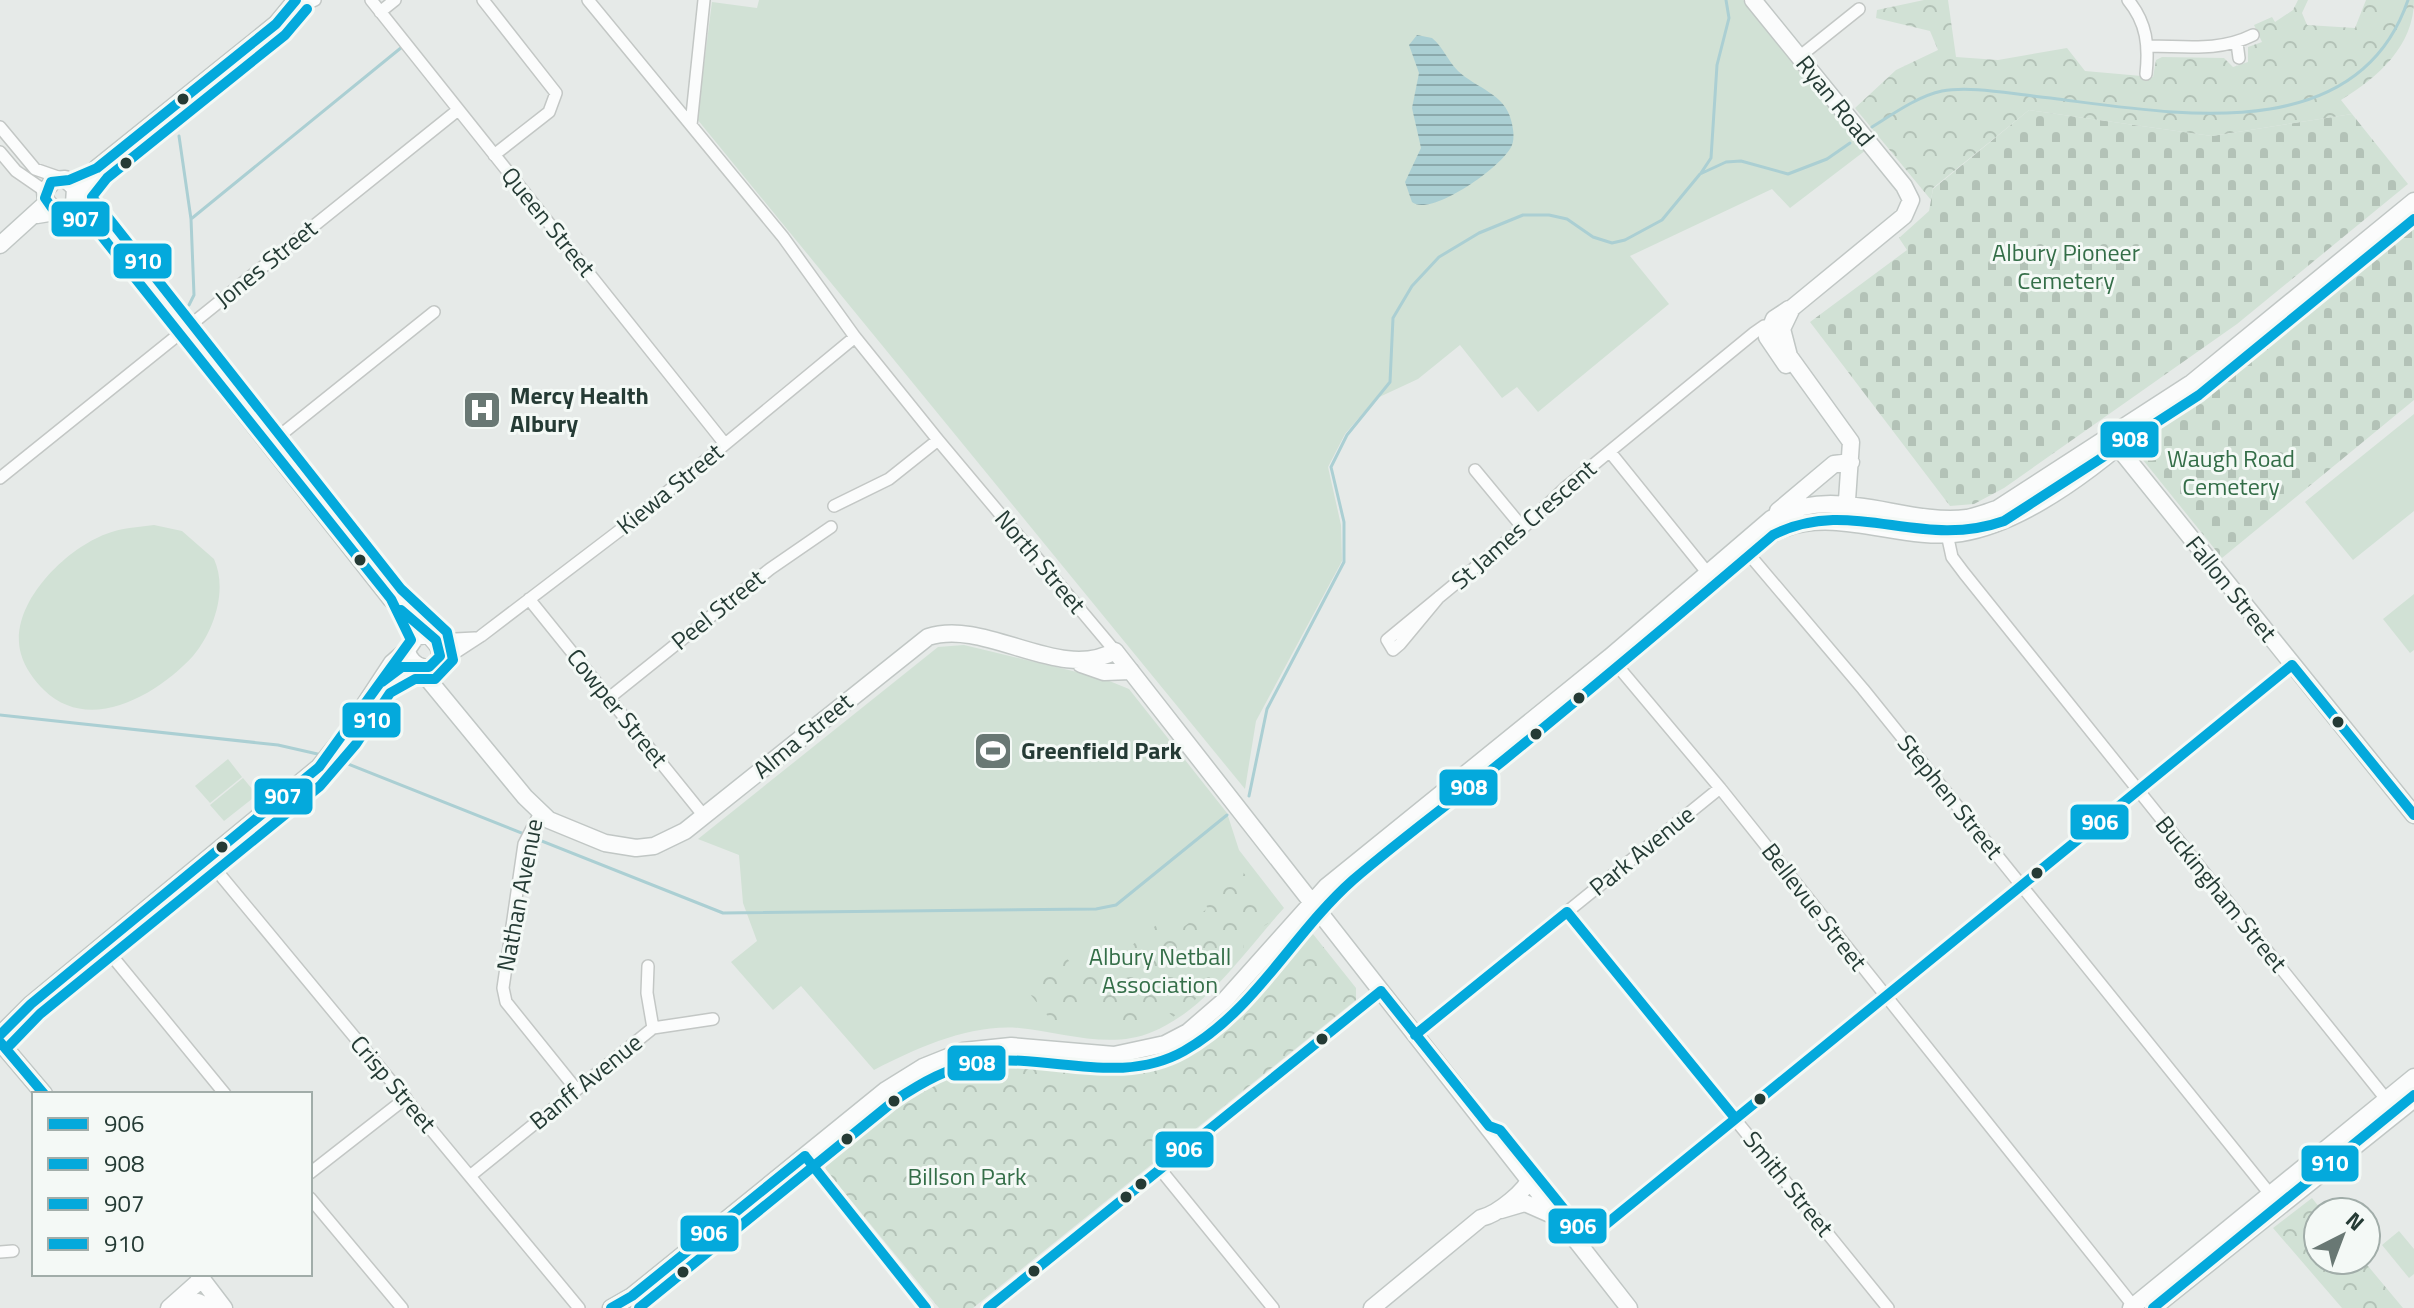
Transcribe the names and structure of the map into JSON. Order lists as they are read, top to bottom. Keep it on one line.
{"streets":{"street":["Ryan Road","Queen Street","Jones Street","Kiewa Street","St James Crescent","North Street","Fallon Street","Peel Street","Cowper Street","Alma Street","Stephen Street","Park Avenue","Buckingham Street","Nathan Avenue","Bellevue Street","Banff Avenue","Crisp Street","Smith Street"]},"crossings":[["Ryan Road","St James Crescent"],["Queen Street","Jones Street"],["Queen Street","Kiewa Street"],["Kiewa Street","North Street"],["Kiewa Street","Cowper Street"],["Kiewa Street","Nathan Avenue"],["North Street","Alma Street"],["North Street","Park Avenue"],["Peel Street","Cowper Street"],["Cowper Street","Alma Street"],["Alma Street","Nathan Avenue"],["Park Avenue","Bellevue Street"],["Park Avenue","Smith Street"],["Nathan Avenue","Banff Avenue"],["Banff Avenue","Crisp Street"]],"parks":["Albury Pioneer Cemetery","Waugh Road Cemetery","Albury Netball Association","Billson Park"],"places":{"hospital":["Mercy Health Albury"],"sports":["Greenfield Park"]},"lines":["transit line 907","transit line 910","transit line 908","transit line 906"],"legend":["906","908","907","910"],"north":"top right"}
